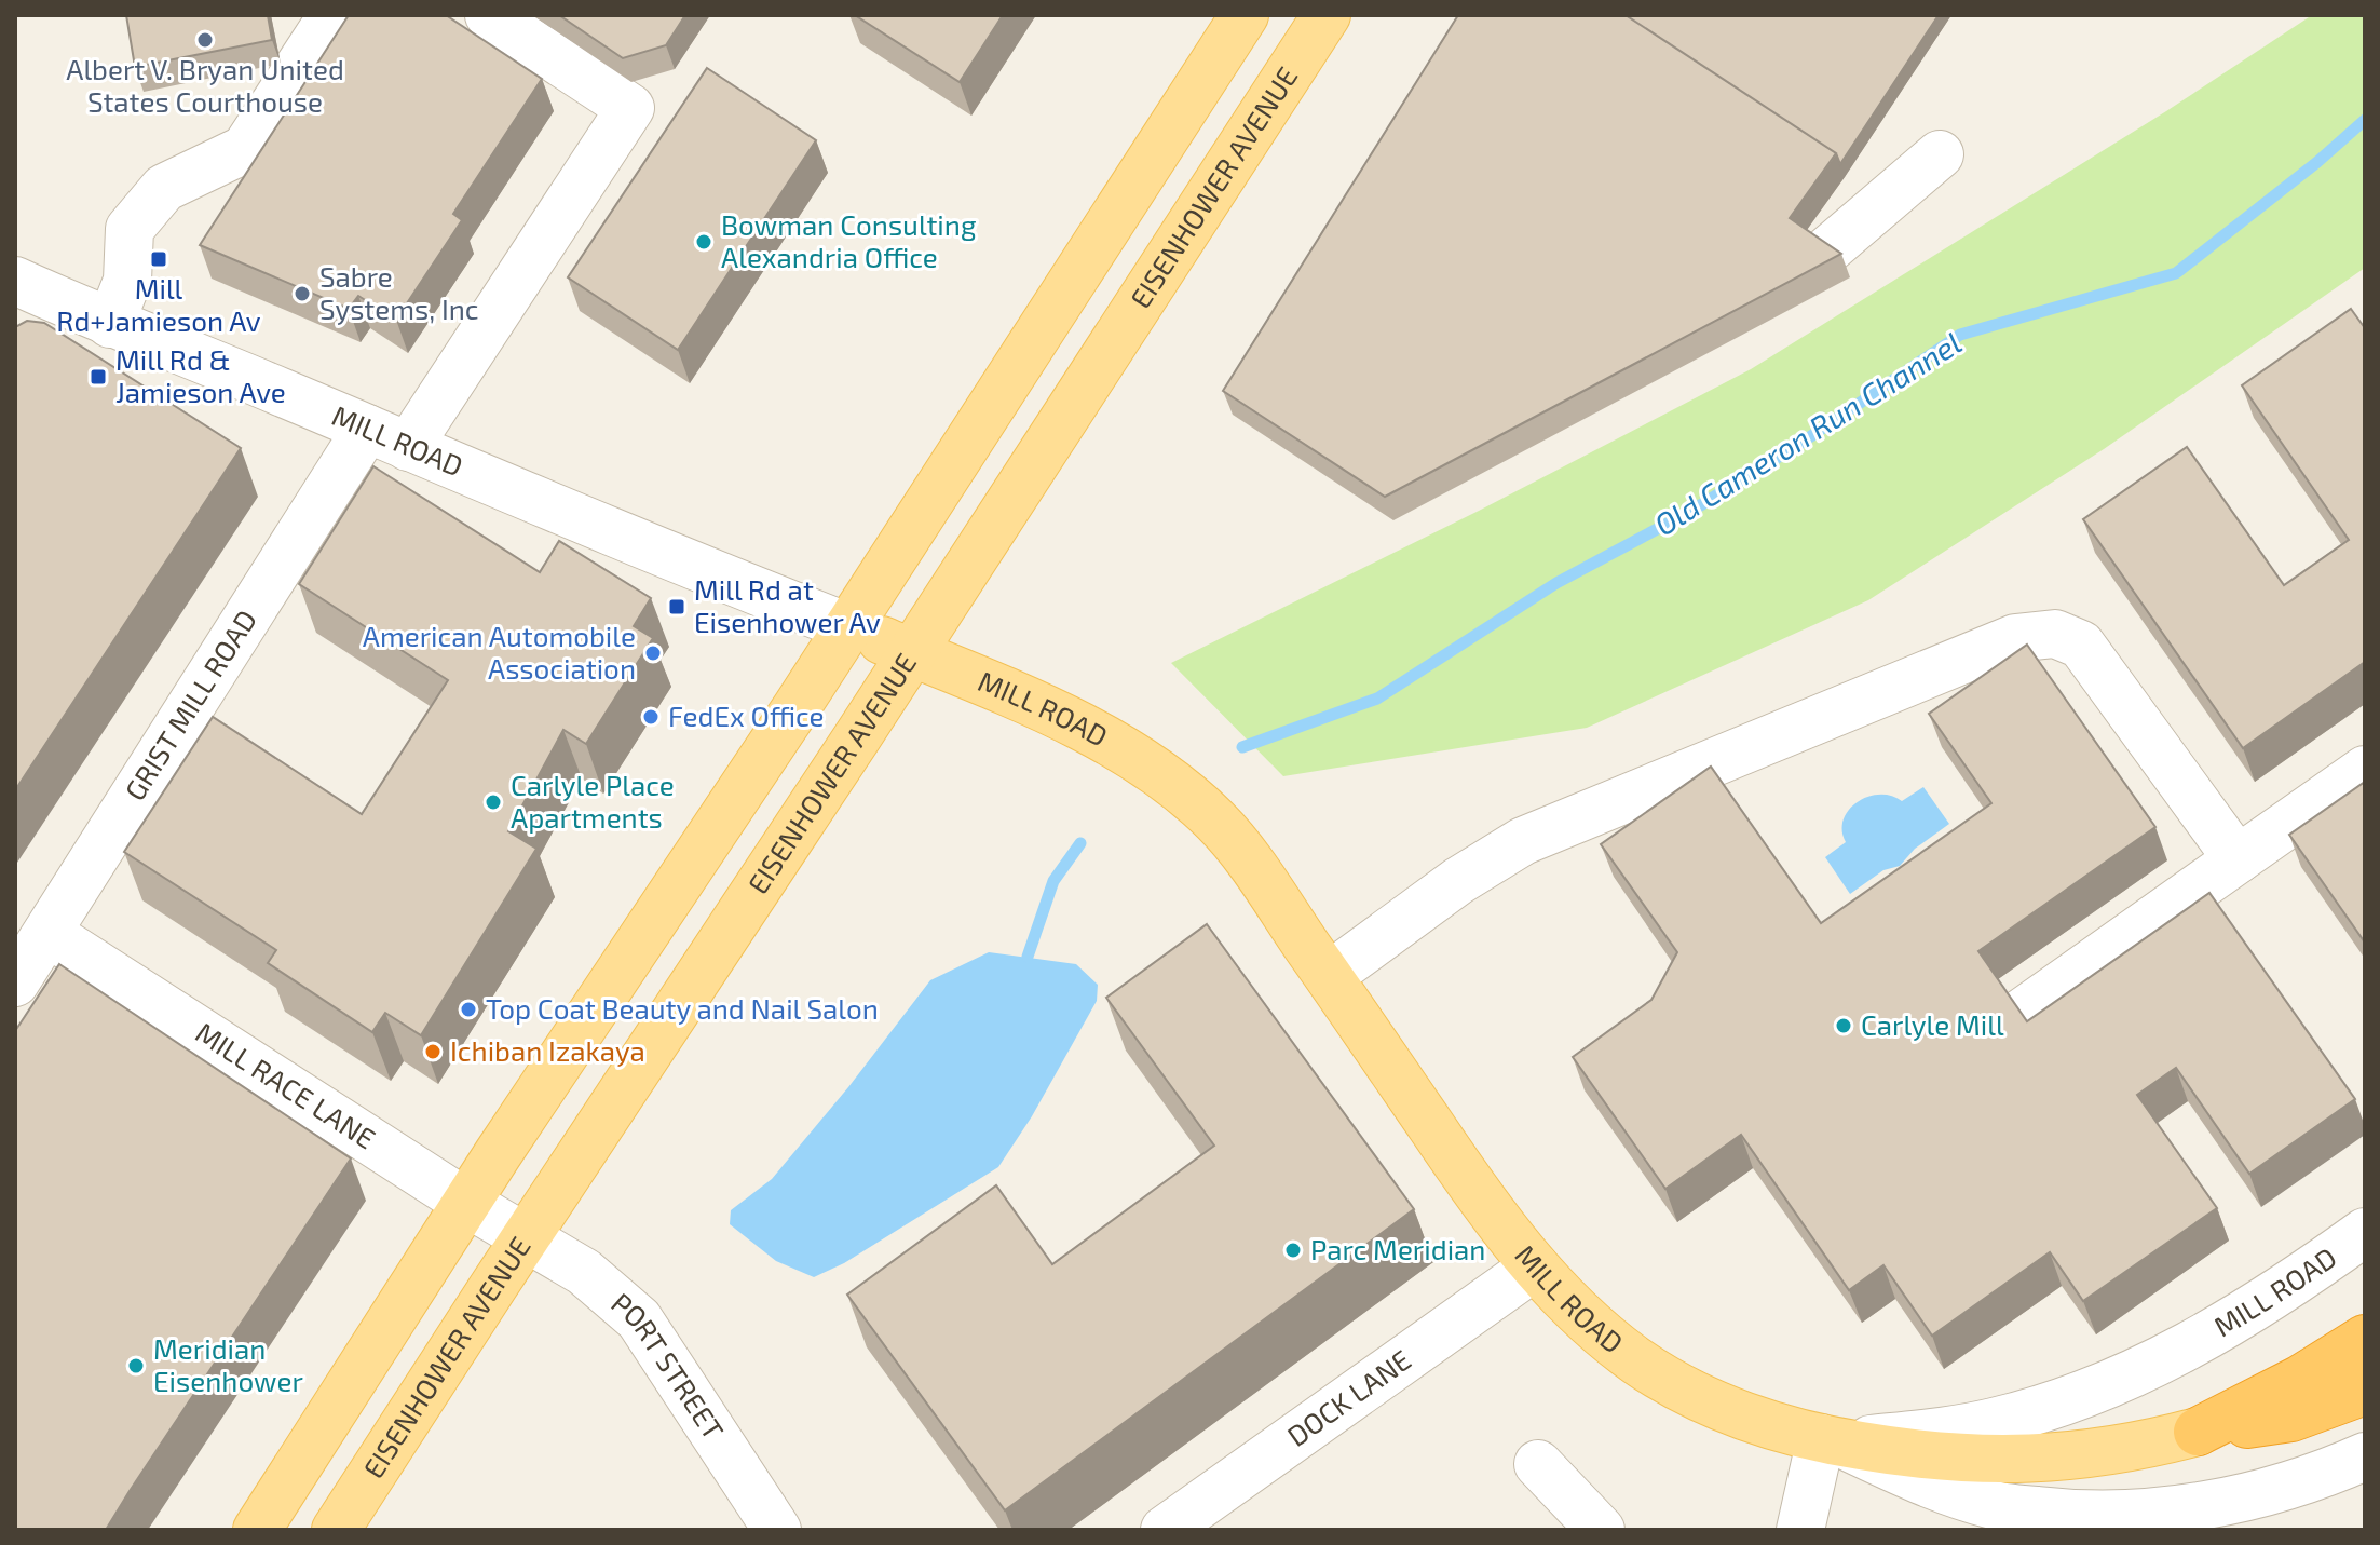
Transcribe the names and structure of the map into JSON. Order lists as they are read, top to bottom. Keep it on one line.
{"streets":{"main road":["EISENHOWER AVENUE","MILL ROAD"],"street":["GRIST MILL ROAD","MILL RACE LANE","PORT STREET","DOCK LANE"]},"crossings":[["EISENHOWER AVENUE","MILL ROAD"],["EISENHOWER AVENUE","MILL RACE LANE"],["EISENHOWER AVENUE","PORT STREET"],["MILL ROAD","GRIST MILL ROAD"],["MILL ROAD","DOCK LANE"],["GRIST MILL ROAD","MILL RACE LANE"],["MILL RACE LANE","PORT STREET"]],"water":["Old Cameron Run Channel"],"places":{"other":["Albert V. Bryan United States Courthouse","Bowman Consulting Alexandria Office","Sabre Systems, Inc","American Automobile Association","FedEx Office","Carlyle Place Apartments","Top Coat Beauty and Nail Salon","Carlyle Mill","Ichiban Izakaya","Parc Meridian","Meridian Eisenhower"],"transit":["Mill Rd+Jamieson Av","Mill Rd & Jamieson Ave","Mill Rd at Eisenhower Av"]}}
